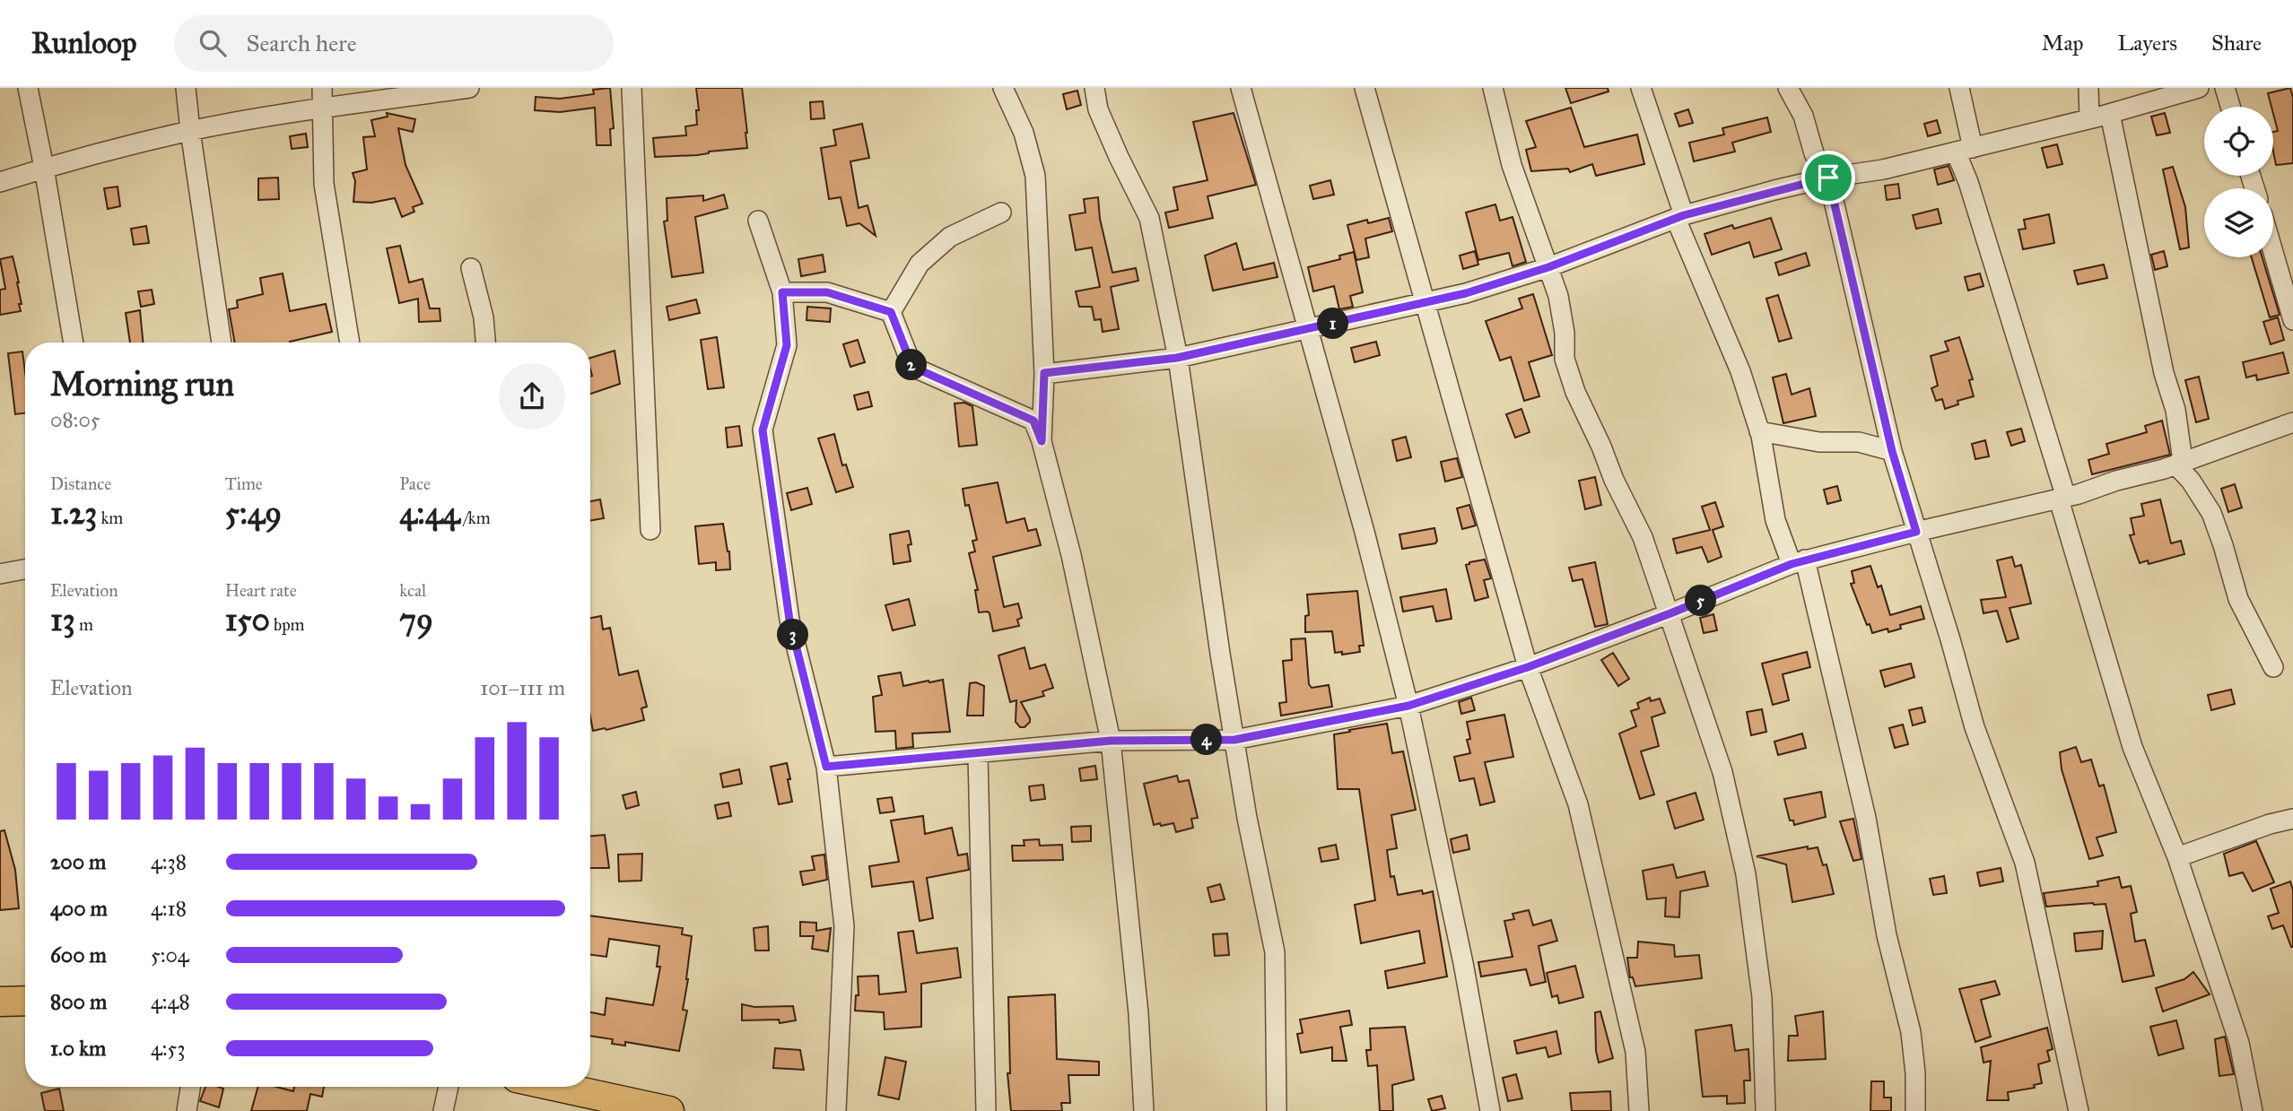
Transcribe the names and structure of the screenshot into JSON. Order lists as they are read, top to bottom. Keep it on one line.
{"page":{"header":"Runloop","search":"Search here","nav":["Map","Layers","Share"],"pins":["1","2","5","3","4"],"heading":["Morning run","08:05"],"stats":[["Distance","1.23 km"],["Time","5:49"],["Pace","4:44 /km"],["Elevation","13 m"],["Heart rate","150 bpm"],["kcal","79"]],"chart":["Elevation","101–111 m"],"list":[{"name":"200 m","note":"4:38"},{"name":"400 m","note":"4:18"},{"name":"600 m","note":"5:04"},{"name":"800 m","note":"4:48"},{"name":"1.0 km","note":"4:53"}]}}
